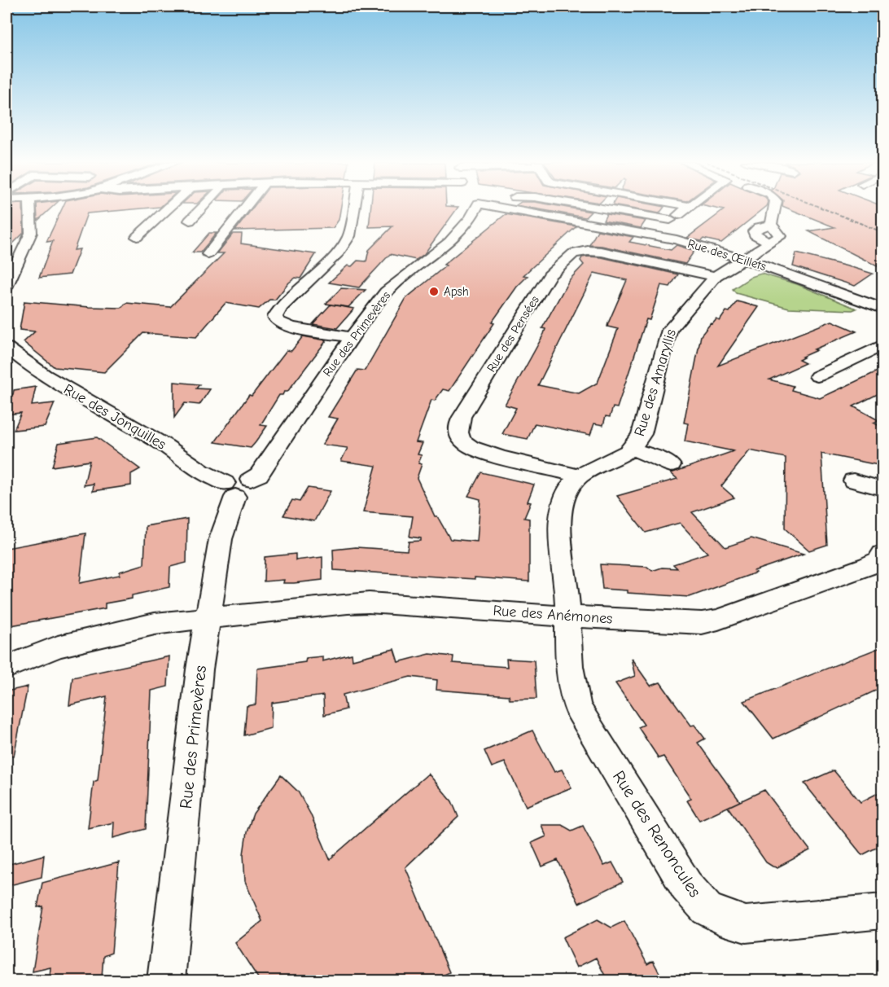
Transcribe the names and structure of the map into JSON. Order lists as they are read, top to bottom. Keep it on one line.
{"streets":{"street":["Rue des Œillets","Rue des Primevères","Rue des Pensées","Rue des Amaryllis","Rue des Jonquilles","Rue des Anémones","Rue des Renoncules"]},"crossings":[["Rue des Œillets","Rue des Amaryllis"],["Rue des Primevères","Rue des Jonquilles"],["Rue des Primevères","Rue des Anémones"],["Rue des Pensées","Rue des Amaryllis"],["Rue des Amaryllis","Rue des Anémones"],["Rue des Amaryllis","Rue des Renoncules"],["Rue des Anémones","Rue des Renoncules"]],"places":["Apsh"]}
